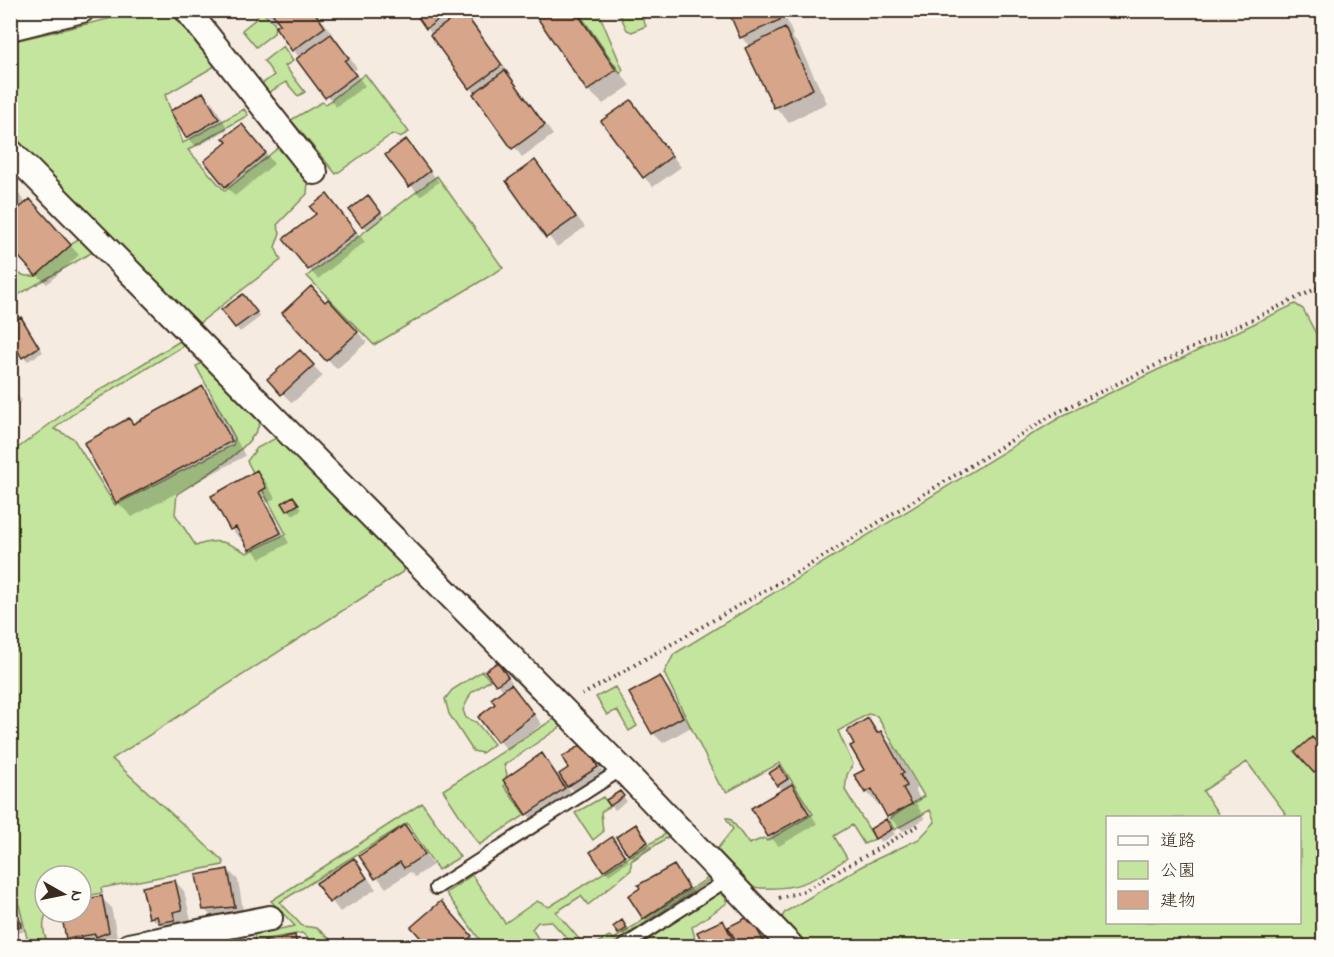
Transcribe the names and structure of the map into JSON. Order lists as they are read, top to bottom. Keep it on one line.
{"legend":["道路","公園","建物"],"north":"right"}
